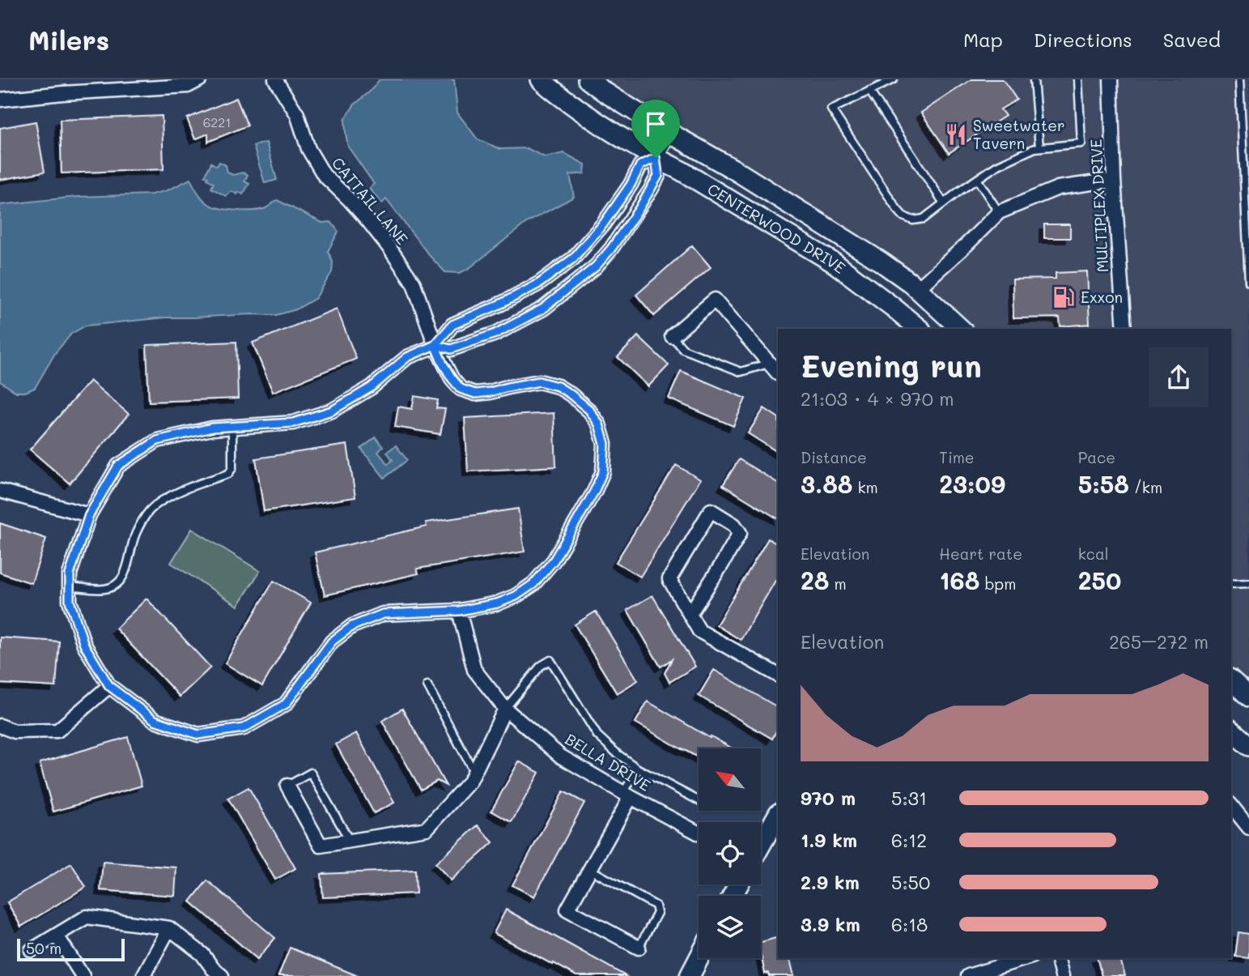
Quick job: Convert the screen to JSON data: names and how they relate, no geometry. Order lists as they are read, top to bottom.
{
  "streets": {
    "street": [
      "CATTAIL LANE",
      "MULTIPLEX DRIVE",
      "CENTERWOOD DRIVE",
      "BELLA DRIVE"
    ]
  },
  "crossings": [
    ["CATTAIL LANE", "BELLA DRIVE"]
  ],
  "places": {
    "restaurant": ["Sweetwater Tavern"],
    "fuel station": ["Exxon"]
  },
  "house_numbers": ["6221"],
  "scale_bar": "50 m",
  "north": "top left",
  "page": {
    "header": "Milers",
    "nav": ["Map", "Directions", "Saved"],
    "heading": ["Evening run", "21:03 · 4 × 970 m"],
    "stats": [
      ["Distance", "3.88 km"],
      ["Time", "23:09"],
      ["Pace", "5:58 /km"],
      ["Elevation", "28 m"],
      ["Heart rate", "168 bpm"],
      ["kcal", "250"]
    ],
    "chart": ["Elevation", "265–272 m"],
    "list": [
      {
        "name": "970 m",
        "note": "5:31"
      },
      {
        "name": "1.9 km",
        "note": "6:12"
      },
      {
        "name": "2.9 km",
        "note": "5:50"
      },
      {
        "name": "3.9 km",
        "note": "6:18"
      }
    ],
    "scale": "50 m"
  }
}
